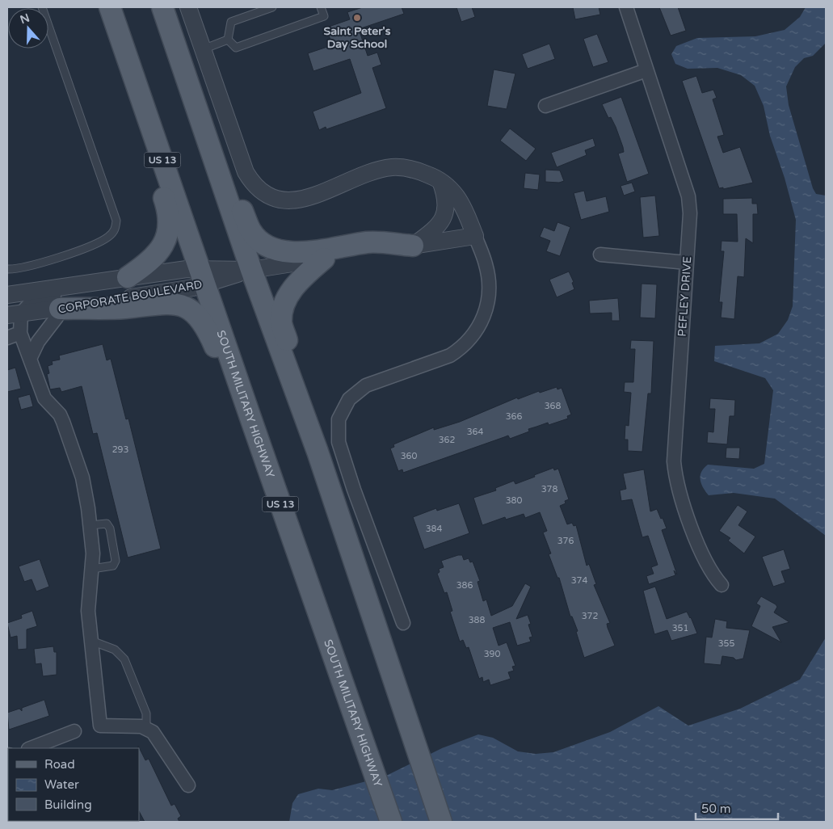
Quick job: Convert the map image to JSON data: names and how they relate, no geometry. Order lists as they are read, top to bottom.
{
  "streets": {
    "main road": ["US 13", "SOUTH MILITARY HIGHWAY"],
    "street": ["CORPORATE BOULEVARD", "PEFLEY DRIVE"]
  },
  "crossings": [
    ["CORPORATE BOULEVARD", "SOUTH MILITARY HIGHWAY"]
  ],
  "places": ["Saint Peter's Day School"],
  "house_numbers": [
    "368",
    "366",
    "364",
    "362",
    "293",
    "360",
    "378",
    "380",
    "384",
    "376",
    "374",
    "386",
    "372",
    "388",
    "351",
    "355",
    "390"
  ],
  "legend": ["Road", "Water", "Building"],
  "scale_bar": "50 m",
  "north": "top"
}
